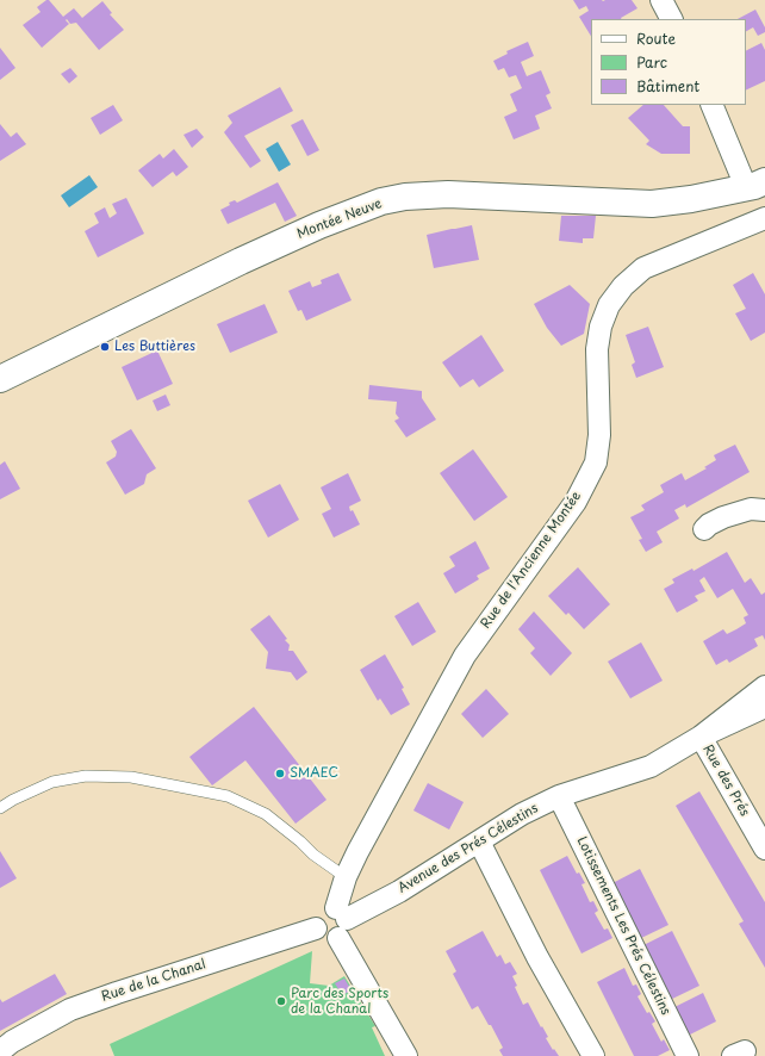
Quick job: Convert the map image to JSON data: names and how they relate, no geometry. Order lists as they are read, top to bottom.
{
  "streets": {
    "street": [
      "Montée Neuve",
      "Rue de l'Ancienne Montée",
      "Rue des Prés",
      "Avenue des Prés Célestins",
      "Lotissements Les Prés Célestins",
      "Rue de la Chanal"
    ]
  },
  "crossings": [
    ["Rue de l'Ancienne Montée", "Avenue des Prés Célestins"],
    ["Rue de l'Ancienne Montée", "Rue de la Chanal"],
    ["Rue des Prés", "Avenue des Prés Célestins"],
    ["Avenue des Prés Célestins", "Lotissements Les Prés Célestins"],
    ["Avenue des Prés Célestins", "Rue de la Chanal"]
  ],
  "places": ["Les Buttières", "SMAEC", "Parc des Sports de la Chanal"],
  "legend": ["Route", "Parc", "Bâtiment"]
}
